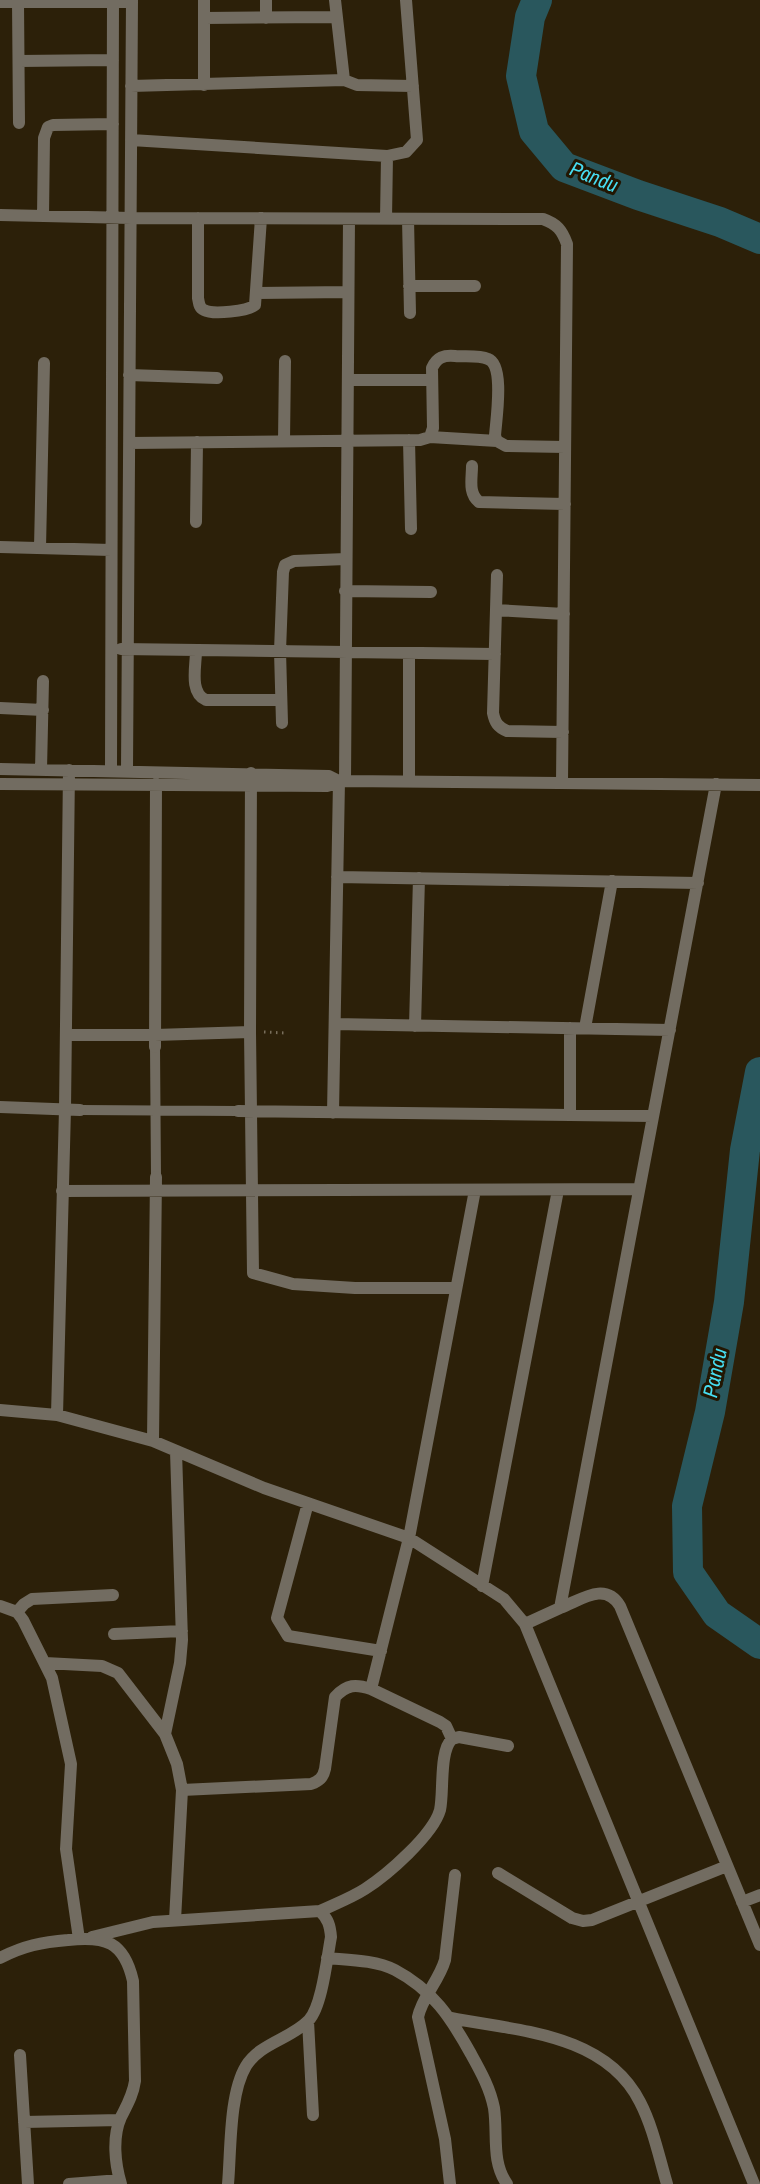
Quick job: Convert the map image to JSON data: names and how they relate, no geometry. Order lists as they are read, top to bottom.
{
  "water": ["Pandu"]
}
